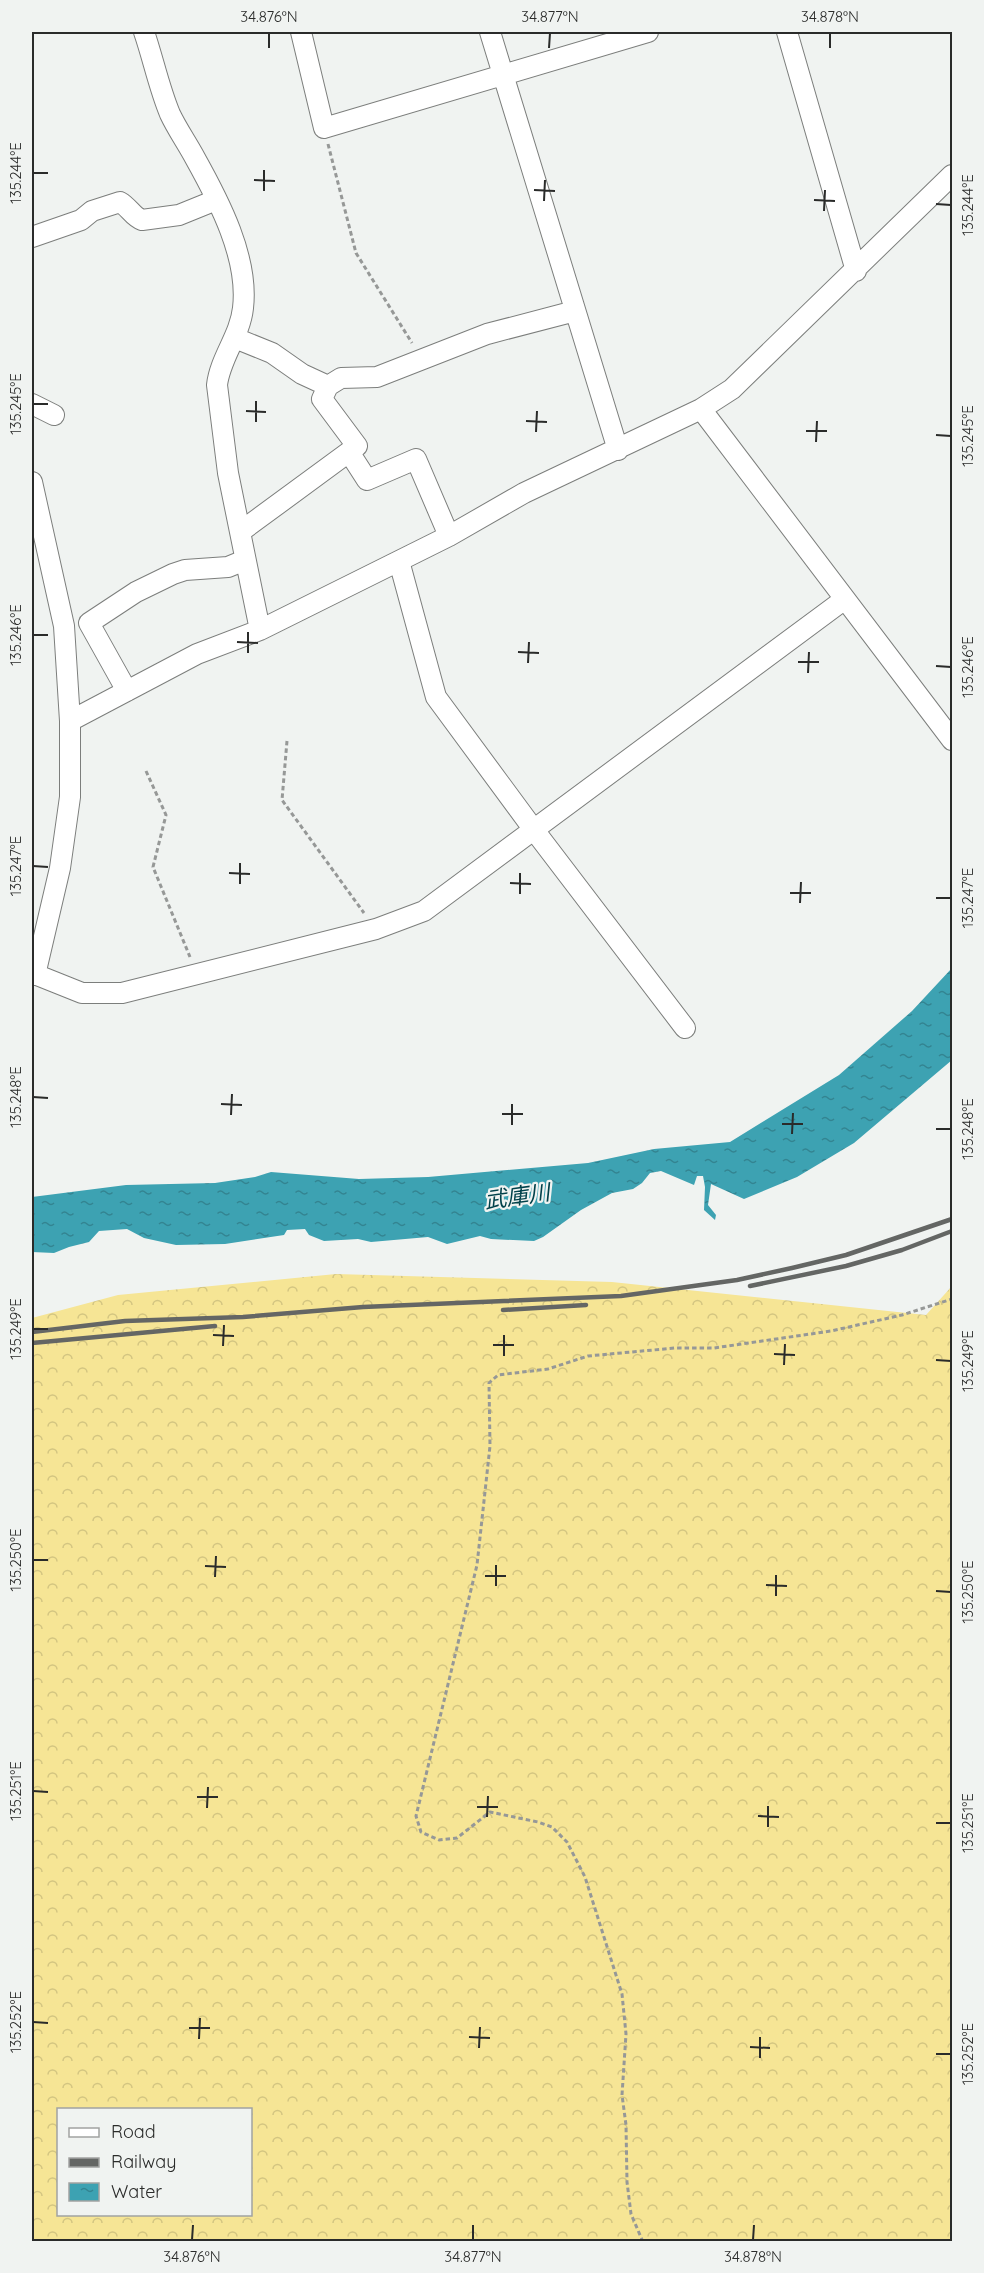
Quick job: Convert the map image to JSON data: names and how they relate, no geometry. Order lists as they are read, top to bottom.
{
  "water": ["武庫川"],
  "legend": ["Road", "Railway", "Water"],
  "coordinates": [
    "34.876°N",
    "34.877°N",
    "34.878°N",
    "135.244°E",
    "135.245°E",
    "135.246°E",
    "135.247°E",
    "135.248°E",
    "135.249°E",
    "135.250°E",
    "135.251°E",
    "135.252°E"
  ]
}
